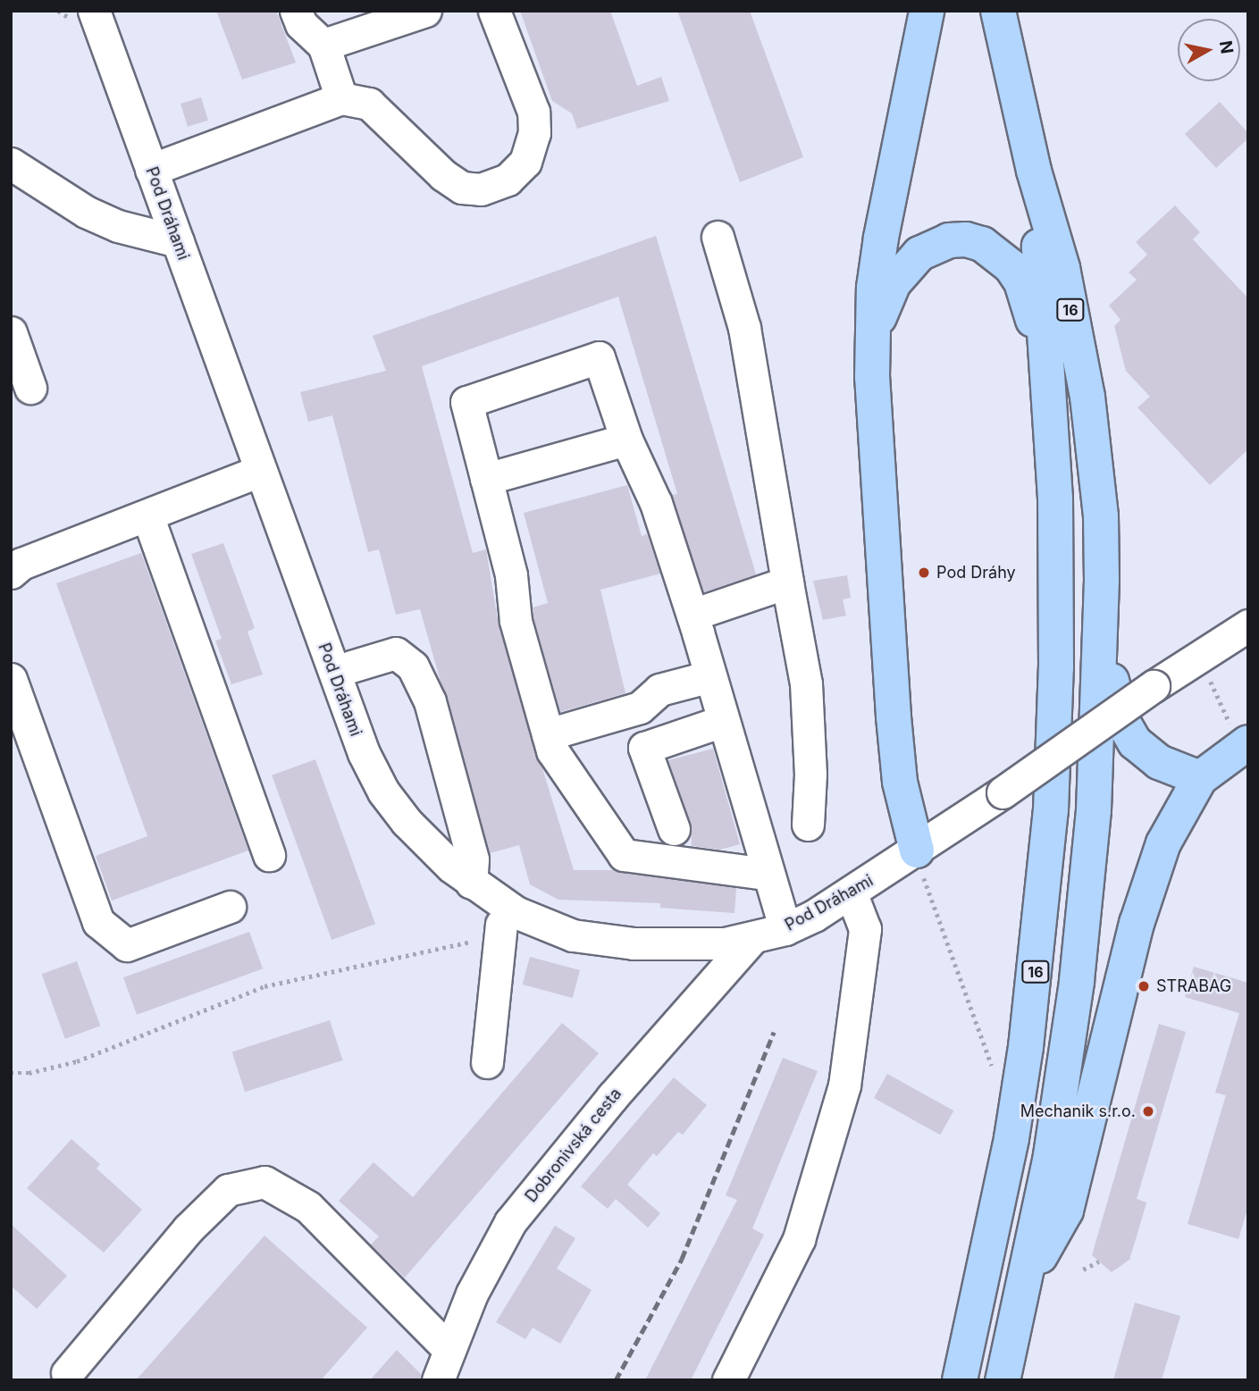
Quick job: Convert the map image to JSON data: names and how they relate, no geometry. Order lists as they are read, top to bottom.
{
  "streets": {
    "main road": ["16"],
    "street": ["Pod Dráhami", "Dobronivská cesta"]
  },
  "crossings": [
    ["Pod Dráhami", "Dobronivská cesta"]
  ],
  "places": ["Pod Dráhy", "STRABAG", "Mechanik s.r.o."],
  "north": "right"
}
